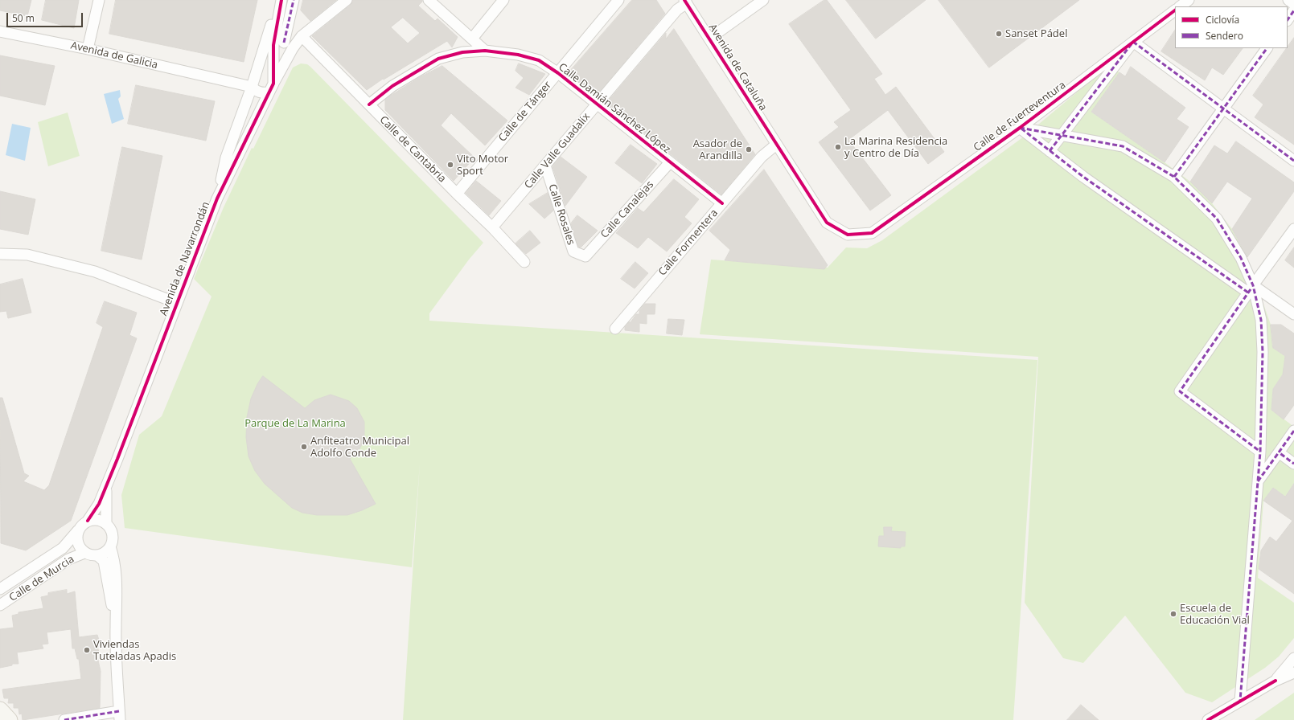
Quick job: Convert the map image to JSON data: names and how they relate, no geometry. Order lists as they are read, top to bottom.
{
  "streets": {
    "street": [
      "Avenida de Galicia",
      "Avenida de Cataluña",
      "Calle Damián Sánchez López",
      "Calle de Tánger",
      "Calle de Fuerteventura",
      "Calle de Cantabria",
      "Calle Valle Guadalix",
      "Calle Canalejas",
      "Calle Rosales",
      "Calle Formentera",
      "Avenida de Navarrondán",
      "Calle de Murcia"
    ]
  },
  "crossings": [
    ["Avenida de Galicia", "Avenida de Navarrondán"],
    ["Avenida de Cataluña", "Calle de Fuerteventura"],
    ["Avenida de Cataluña", "Calle Valle Guadalix"],
    ["Avenida de Cataluña", "Calle Formentera"],
    ["Calle Damián Sánchez López", "Calle de Tánger"],
    ["Calle Damián Sánchez López", "Calle de Cantabria"],
    ["Calle Damián Sánchez López", "Calle Valle Guadalix"],
    ["Calle Damián Sánchez López", "Calle Canalejas"],
    ["Calle Damián Sánchez López", "Calle Formentera"],
    ["Calle de Tánger", "Calle de Cantabria"],
    ["Calle de Cantabria", "Calle Valle Guadalix"],
    ["Calle Valle Guadalix", "Calle Rosales"],
    ["Calle Canalejas", "Calle Rosales"],
    ["Avenida de Navarrondán", "Calle de Murcia"]
  ],
  "parks": ["Parque de La Marina"],
  "places": [
    "Sanset Pádel",
    "La Marina Residencia y Centro de Día",
    "Asador de Arandilla",
    "Vito Motor Sport",
    "Anfiteatro Municipal Adolfo Conde",
    "Escuela de Educación Vial",
    "Viviendas Tuteladas Apadis"
  ],
  "legend": ["Ciclovía", "Sendero"],
  "scale_bar": "50 m"
}
